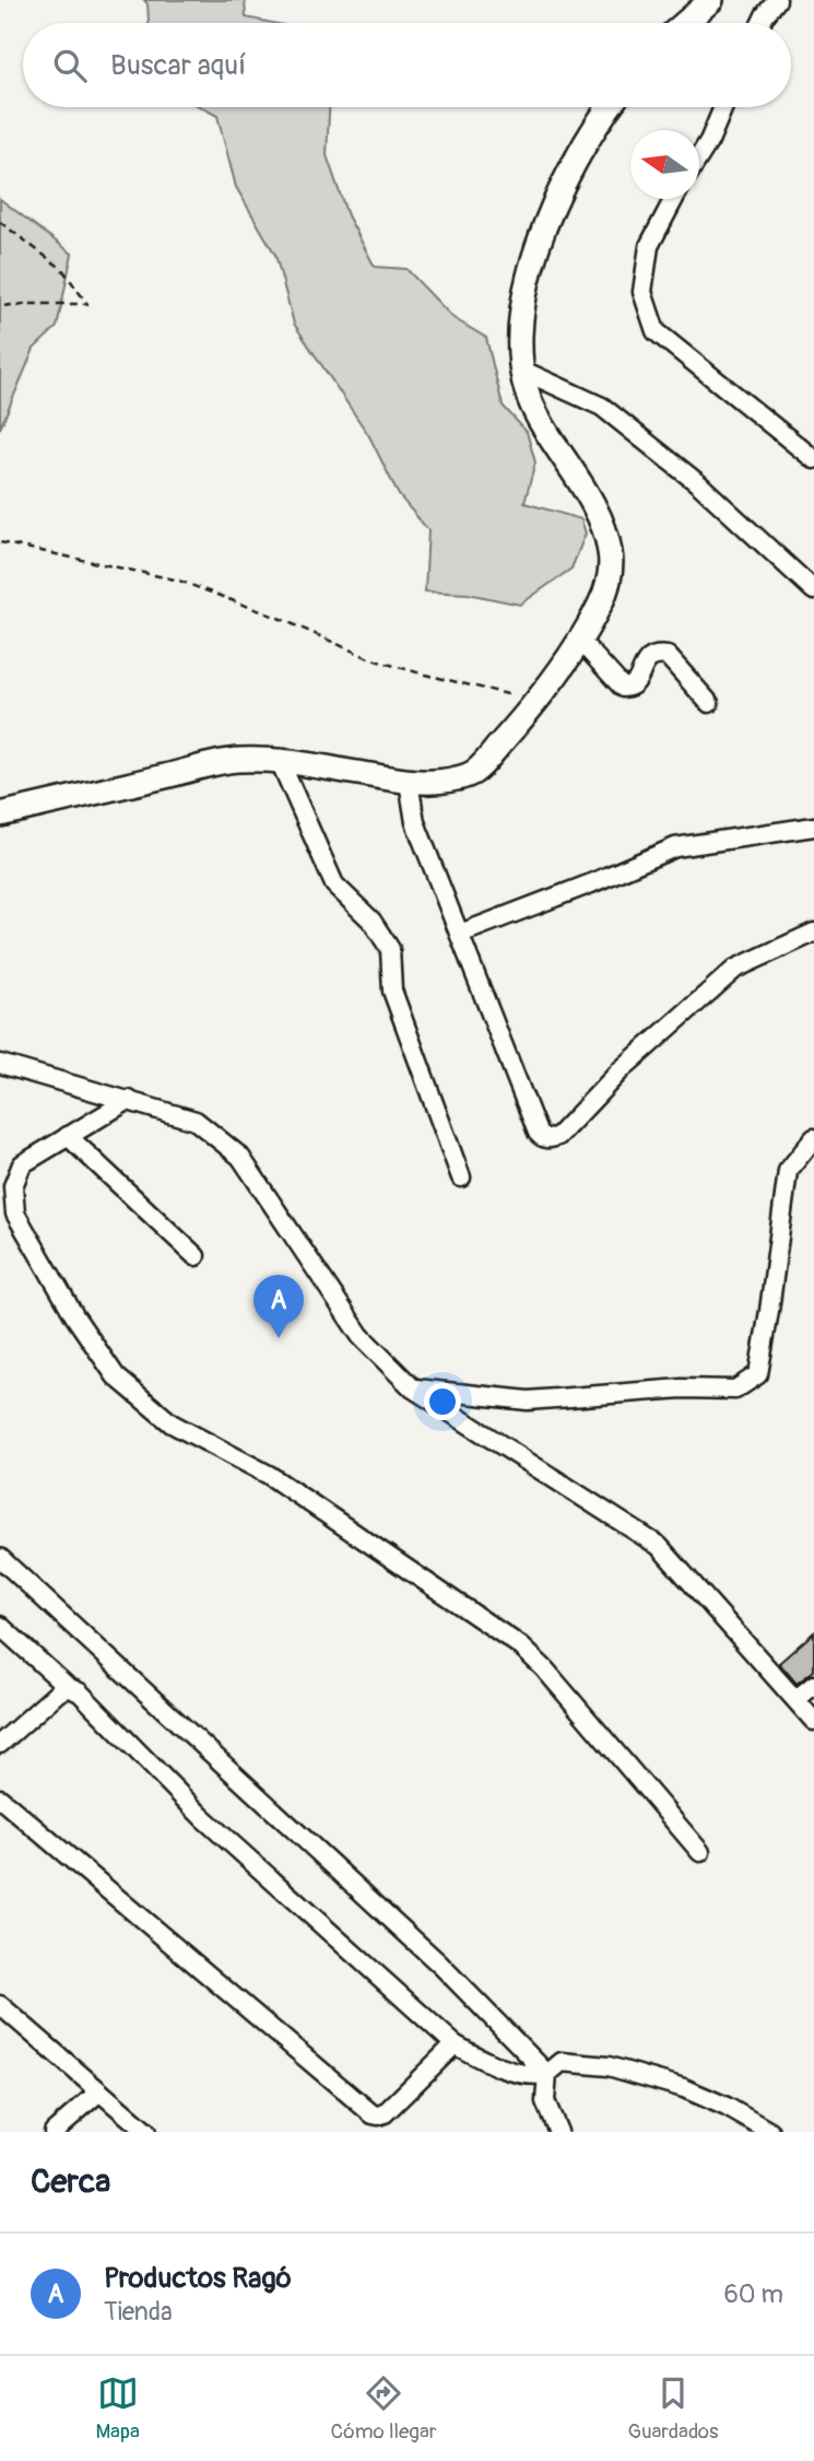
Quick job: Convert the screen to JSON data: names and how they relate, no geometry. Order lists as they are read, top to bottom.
{
  "north": "left",
  "page": {
    "search": "Buscar aquí",
    "pins": "A",
    "heading": "Cerca",
    "list": [
      {
        "mark": "A",
        "name": "Productos Ragó",
        "note": "Tienda",
        "value": "60 m"
      }
    ],
    "nav": ["Mapa", "Cómo llegar", "Guardados"]
  }
}
